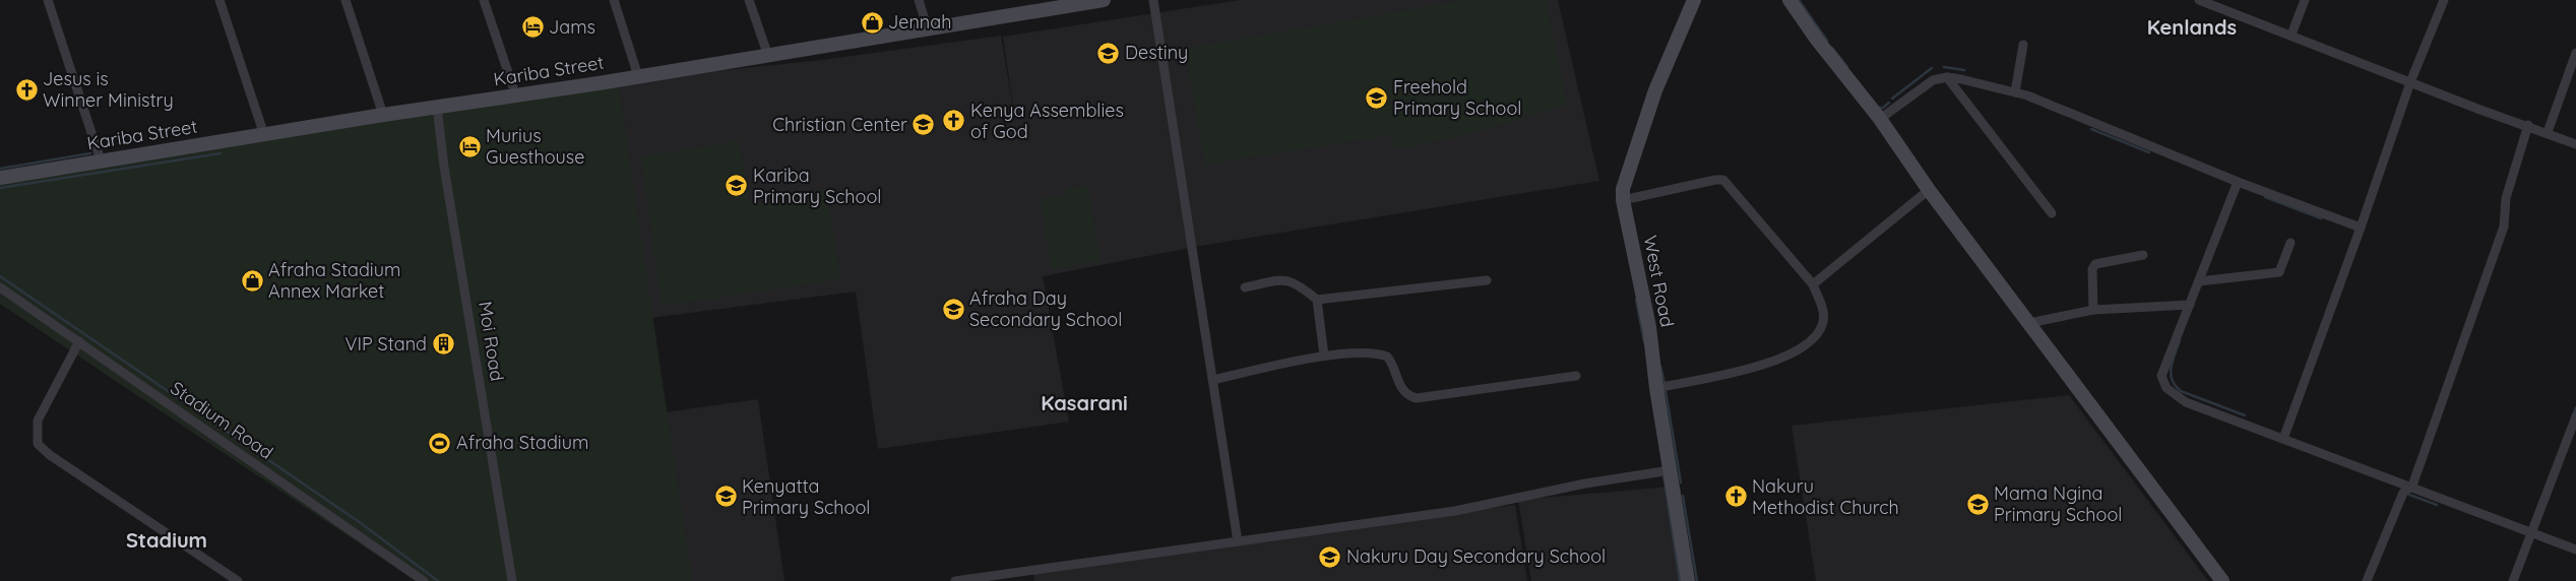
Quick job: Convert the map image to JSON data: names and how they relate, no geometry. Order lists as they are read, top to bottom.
{
  "streets": {
    "street": [
      "Kariba Street",
      "West Road",
      "Moi Road",
      "Stadium Road"
    ]
  },
  "crossings": [
    ["Kariba Street", "Moi Road"]
  ],
  "districts": ["Kenlands", "Kasarani", "Stadium"],
  "places": {
    "shop": ["Jennah", "Afraha Stadium Annex Market"],
    "hotel": ["Jams", "Murius Guesthouse"],
    "school or university": [
      "Destiny",
      "Freehold Primary School",
      "Christian Center",
      "Kariba Primary School",
      "Afraha Day Secondary School",
      "Kenyatta Primary School",
      "Mama Ngina Primary School",
      "Nakuru Day Secondary School"
    ],
    "church": ["Jesus is Winner Ministry", "Kenya Assemblies of God", "Nakuru Methodist Church"],
    "building": ["VIP Stand"],
    "sports": ["Afraha Stadium"]
  }
}
